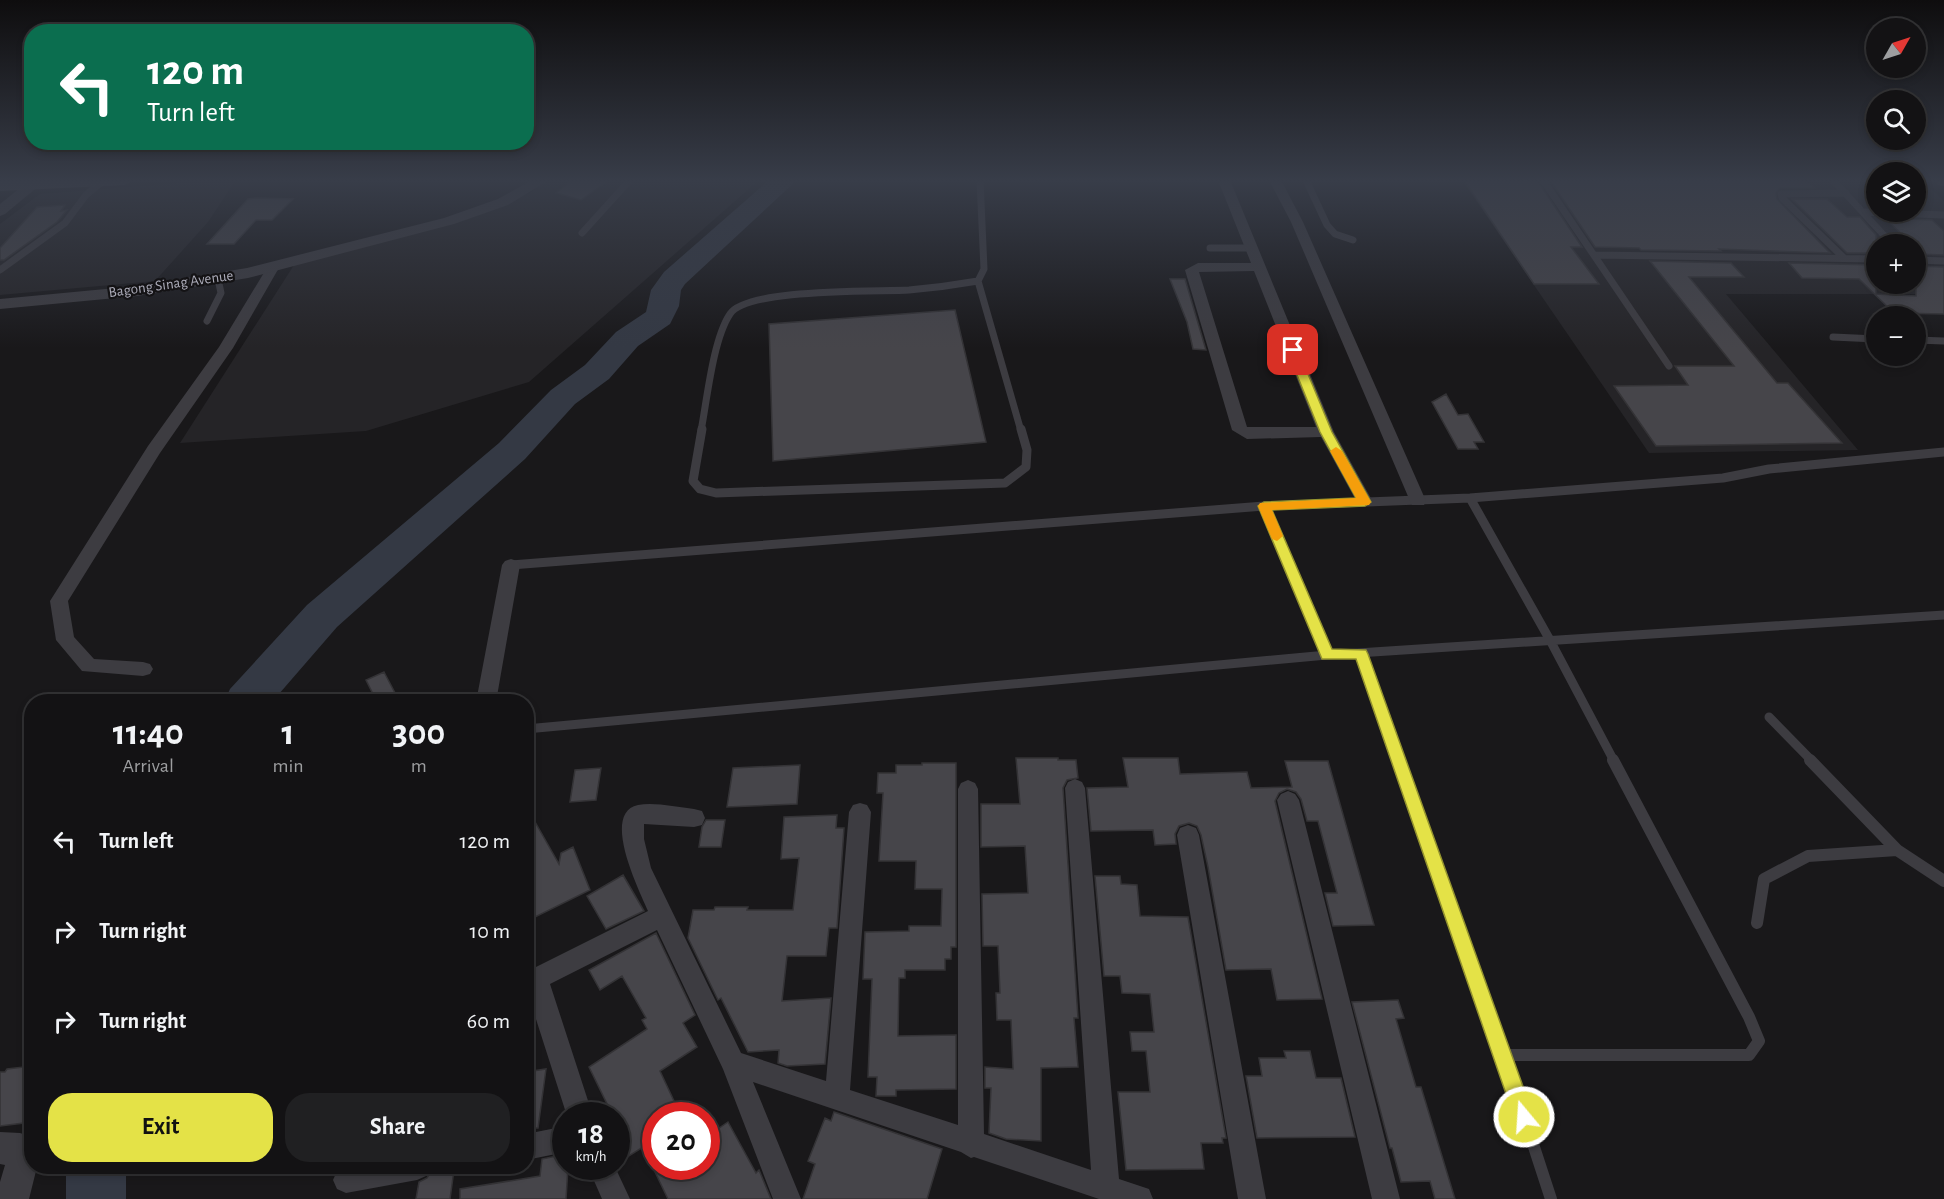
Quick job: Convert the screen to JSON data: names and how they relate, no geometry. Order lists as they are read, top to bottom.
{
  "streets": {
    "street": ["Bagong Sinag Avenue"]
  },
  "north": "top right",
  "page": {
    "map_buttons": ["+", "−"],
    "turn": ["120 m", "Turn left"],
    "eta": [
      "11:40",
      "Arrival",
      "1",
      "min",
      "300",
      "m"
    ],
    "list": [
      {
        "name": "Turn left",
        "value": "120 m"
      },
      {
        "name": "Turn right",
        "value": "10 m"
      },
      {
        "name": "Turn right",
        "value": "60 m"
      }
    ],
    "buttons": ["Exit", "Share"],
    "speed": "18 km/h",
    "limit": "20"
  }
}
